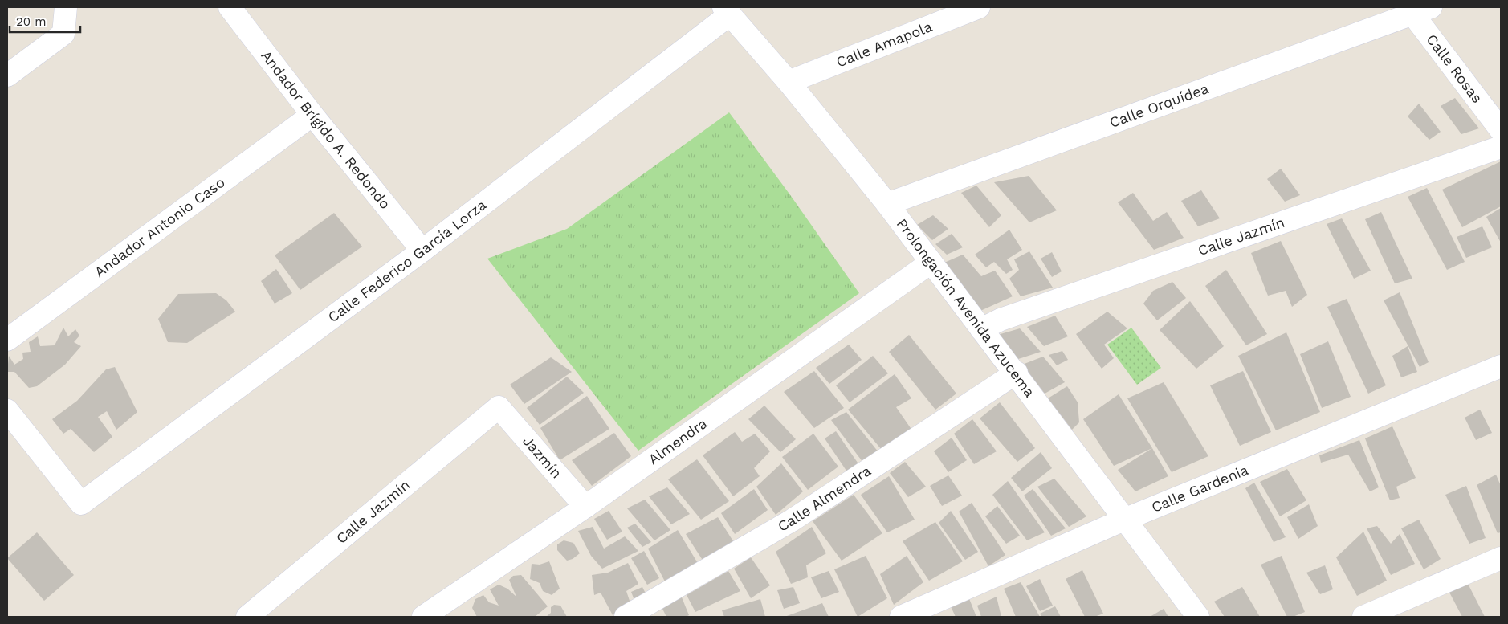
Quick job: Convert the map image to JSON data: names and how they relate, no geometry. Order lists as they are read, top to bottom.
{
  "streets": {
    "street": [
      "Calle Amapola",
      "Calle Rosas",
      "Calle Orquídea",
      "Andador Brígido A. Redondo",
      "Andador Antonio Caso",
      "Calle Jazmín",
      "Calle Federico García Lorza",
      "Prolongación Avenida Azucema",
      "Almendra",
      "Jazmín",
      "Calle Gardenia",
      "Calle Almendra"
    ]
  },
  "crossings": [
    ["Calle Amapola", "Prolongación Avenida Azucema"],
    ["Calle Rosas", "Calle Orquídea"],
    ["Calle Orquídea", "Prolongación Avenida Azucema"],
    ["Andador Brígido A. Redondo", "Andador Antonio Caso"],
    ["Andador Brígido A. Redondo", "Calle Federico García Lorza"],
    ["Calle Jazmín", "Prolongación Avenida Azucema"],
    ["Calle Jazmín", "Jazmín"],
    ["Calle Federico García Lorza", "Prolongación Avenida Azucema"],
    ["Prolongación Avenida Azucema", "Almendra"],
    ["Prolongación Avenida Azucema", "Calle Gardenia"],
    ["Prolongación Avenida Azucema", "Calle Almendra"],
    ["Almendra", "Jazmín"]
  ],
  "scale_bar": "20 m"
}
